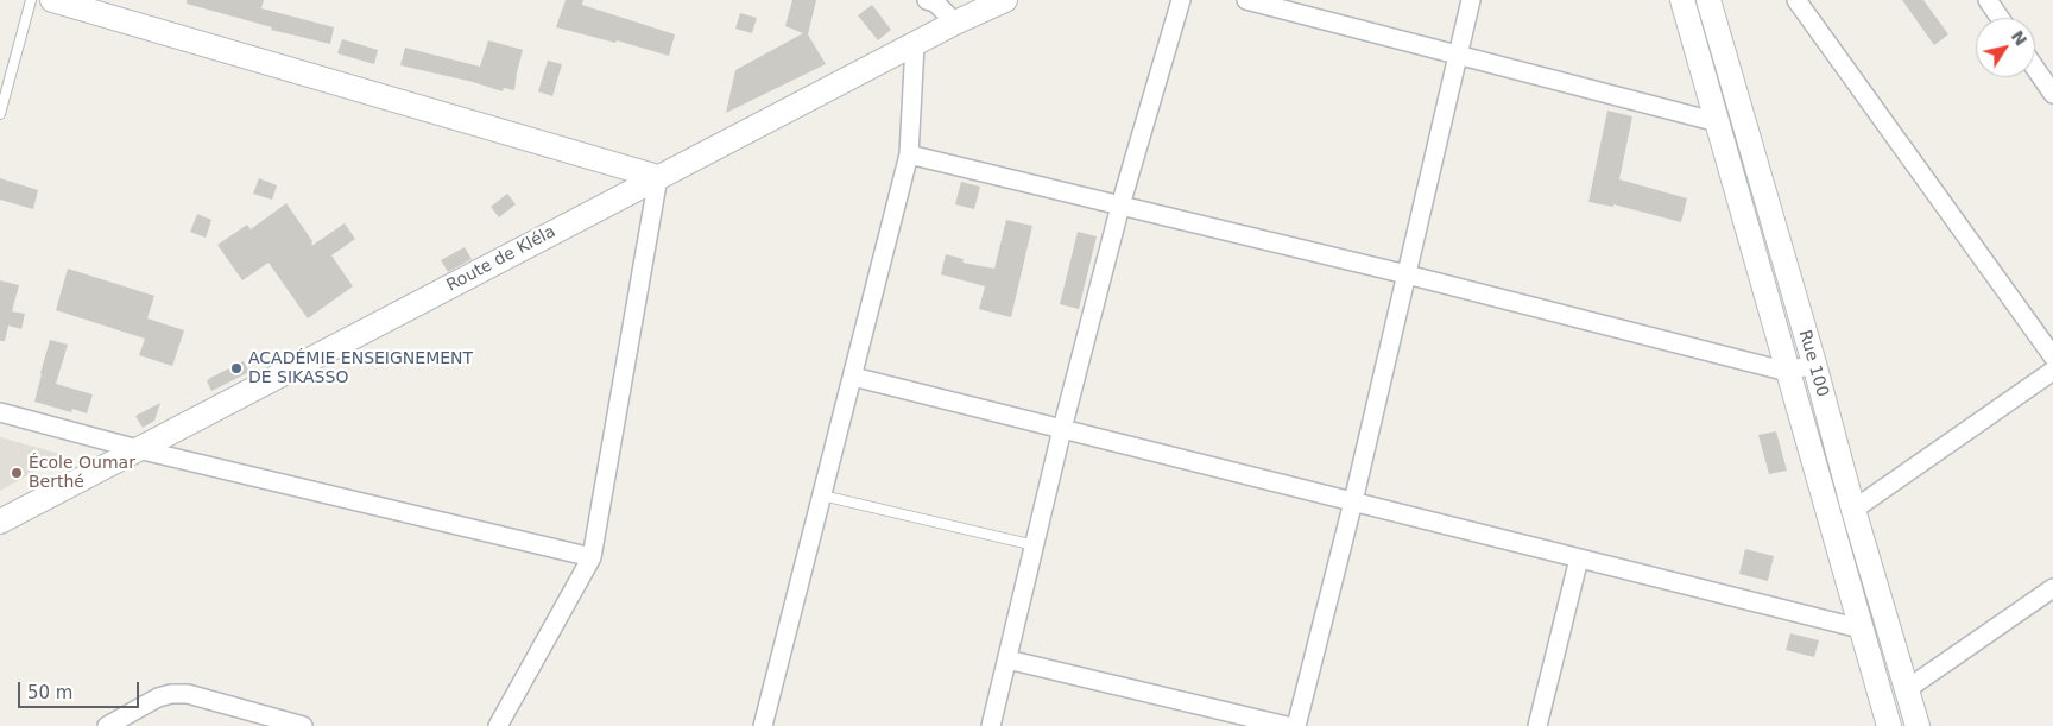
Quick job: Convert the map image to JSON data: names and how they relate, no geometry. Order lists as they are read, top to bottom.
{
  "streets": {
    "street": ["Route de Kléla", "Rue 100"]
  },
  "places": ["ACADÉMIE ENSEIGNEMENT DE SIKASSO", "École Oumar Berthé"],
  "scale_bar": "50 m",
  "north": "top right"
}
